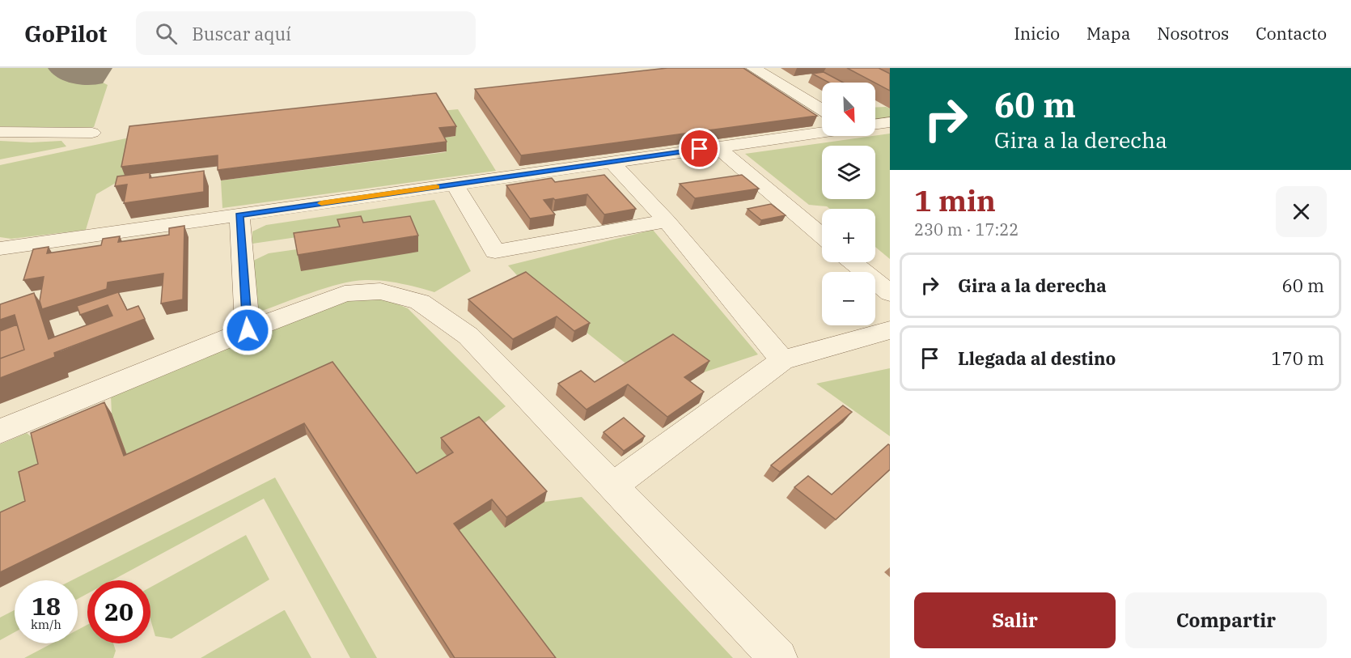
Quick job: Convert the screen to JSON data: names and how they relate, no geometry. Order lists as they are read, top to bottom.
{
  "north": "bottom right",
  "page": {
    "header": "GoPilot",
    "search": "Buscar aquí",
    "nav": [
      "Inicio",
      "Mapa",
      "Nosotros",
      "Contacto"
    ],
    "turn": ["60 m", "Gira a la derecha"],
    "map_buttons": ["+", "−"],
    "heading": ["1 min", "230 m · 17:22"],
    "list": [
      {
        "name": "Gira a la derecha",
        "value": "60 m"
      },
      {
        "name": "Llegada al destino",
        "value": "170 m"
      }
    ],
    "speed": "18 km/h",
    "limit": "20",
    "buttons": ["Salir", "Compartir"]
  }
}
